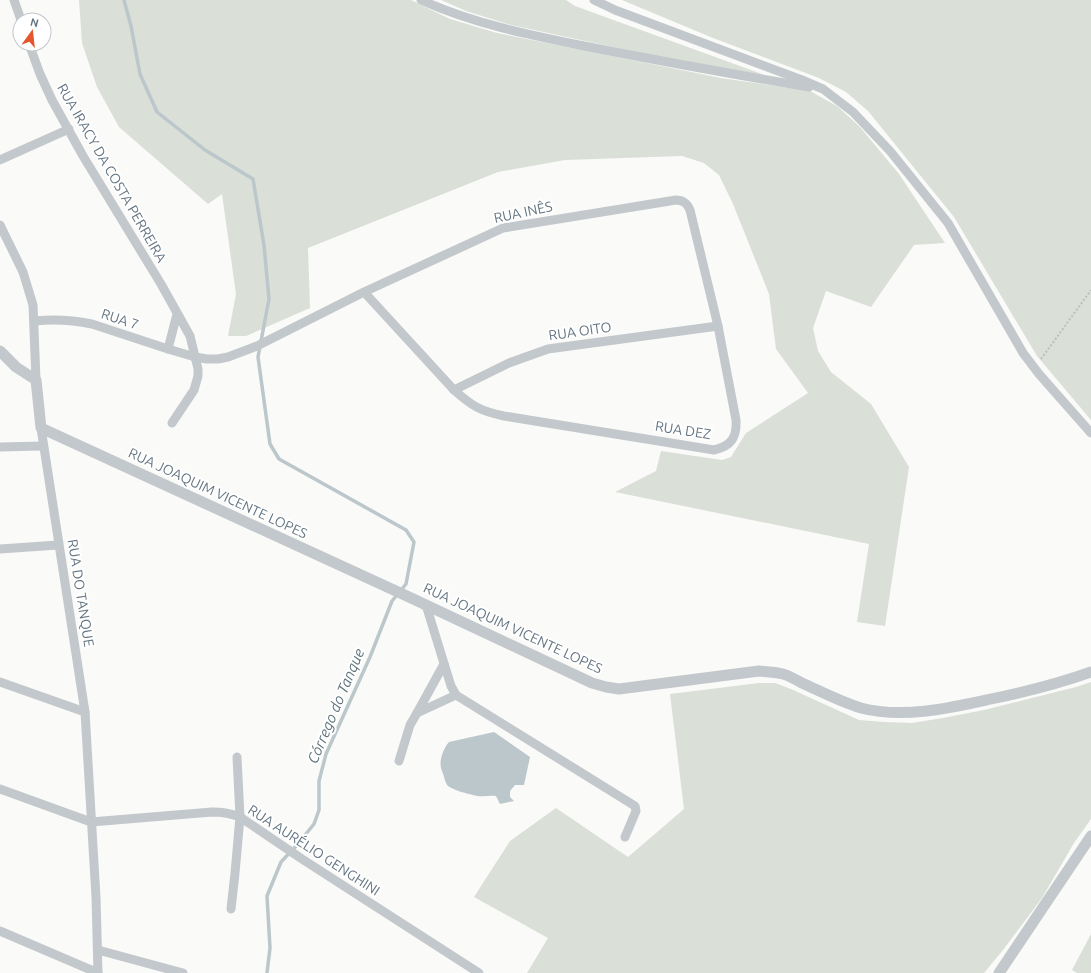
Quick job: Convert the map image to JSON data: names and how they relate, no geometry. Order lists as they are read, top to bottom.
{
  "streets": {
    "street": [
      "RUA IRACY DA COSTA PERREIRA",
      "RUA INÊS",
      "RUA 7",
      "RUA OITO",
      "RUA DEZ",
      "RUA JOAQUIM VICENTE LOPES",
      "RUA DO TANQUE",
      "RUA AURÉLIO GENGHINI"
    ]
  },
  "crossings": [
    ["RUA IRACY DA COSTA PERREIRA", "RUA INÊS"],
    ["RUA IRACY DA COSTA PERREIRA", "RUA 7"],
    ["RUA INÊS", "RUA 7"],
    ["RUA INÊS", "RUA DEZ"],
    ["RUA 7", "RUA DO TANQUE"],
    ["RUA OITO", "RUA DEZ"],
    ["RUA JOAQUIM VICENTE LOPES", "RUA DO TANQUE"],
    ["RUA DO TANQUE", "RUA AURÉLIO GENGHINI"]
  ],
  "water": ["Córrego do Tanque"],
  "north": "top"
}
